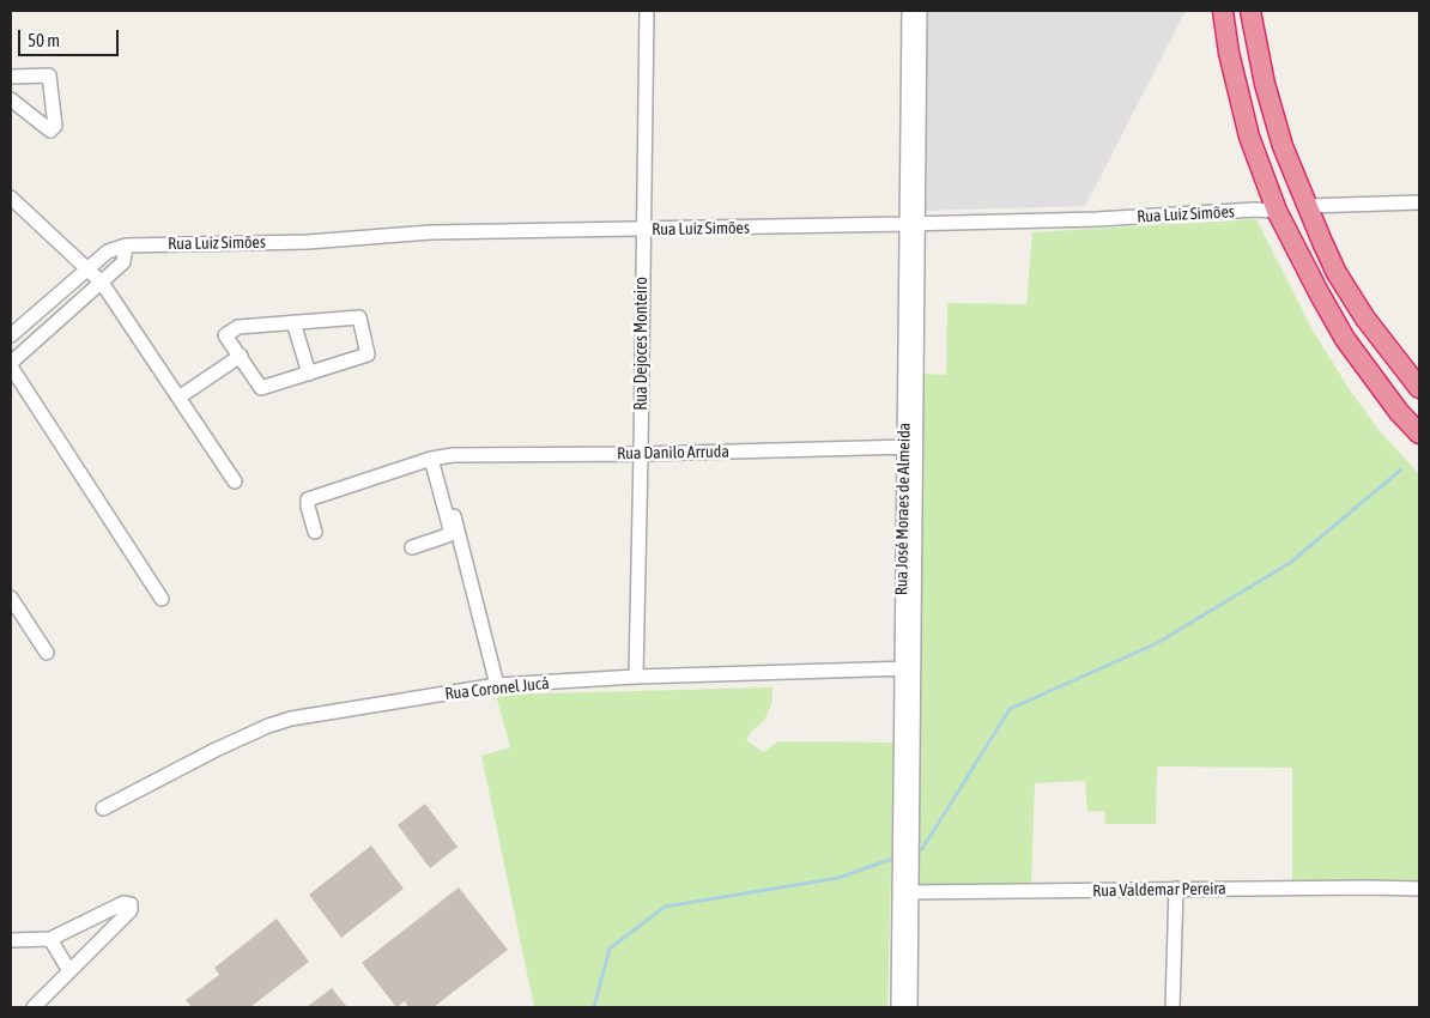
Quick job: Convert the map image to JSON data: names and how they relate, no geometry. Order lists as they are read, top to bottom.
{
  "streets": {
    "street": [
      "Rua Luiz Simões",
      "Rua Dejoces Monteiro",
      "Rua Danilo Arruda",
      "Rua José Moraes de Almeida",
      "Rua Coronel Jucá",
      "Rua Valdemar Pereira"
    ]
  },
  "crossings": [
    ["Rua Luiz Simões", "Rua Dejoces Monteiro"],
    ["Rua Luiz Simões", "Rua José Moraes de Almeida"],
    ["Rua Dejoces Monteiro", "Rua Danilo Arruda"],
    ["Rua Dejoces Monteiro", "Rua Coronel Jucá"],
    ["Rua Danilo Arruda", "Rua José Moraes de Almeida"],
    ["Rua José Moraes de Almeida", "Rua Coronel Jucá"],
    ["Rua José Moraes de Almeida", "Rua Valdemar Pereira"]
  ],
  "scale_bar": "50 m"
}
